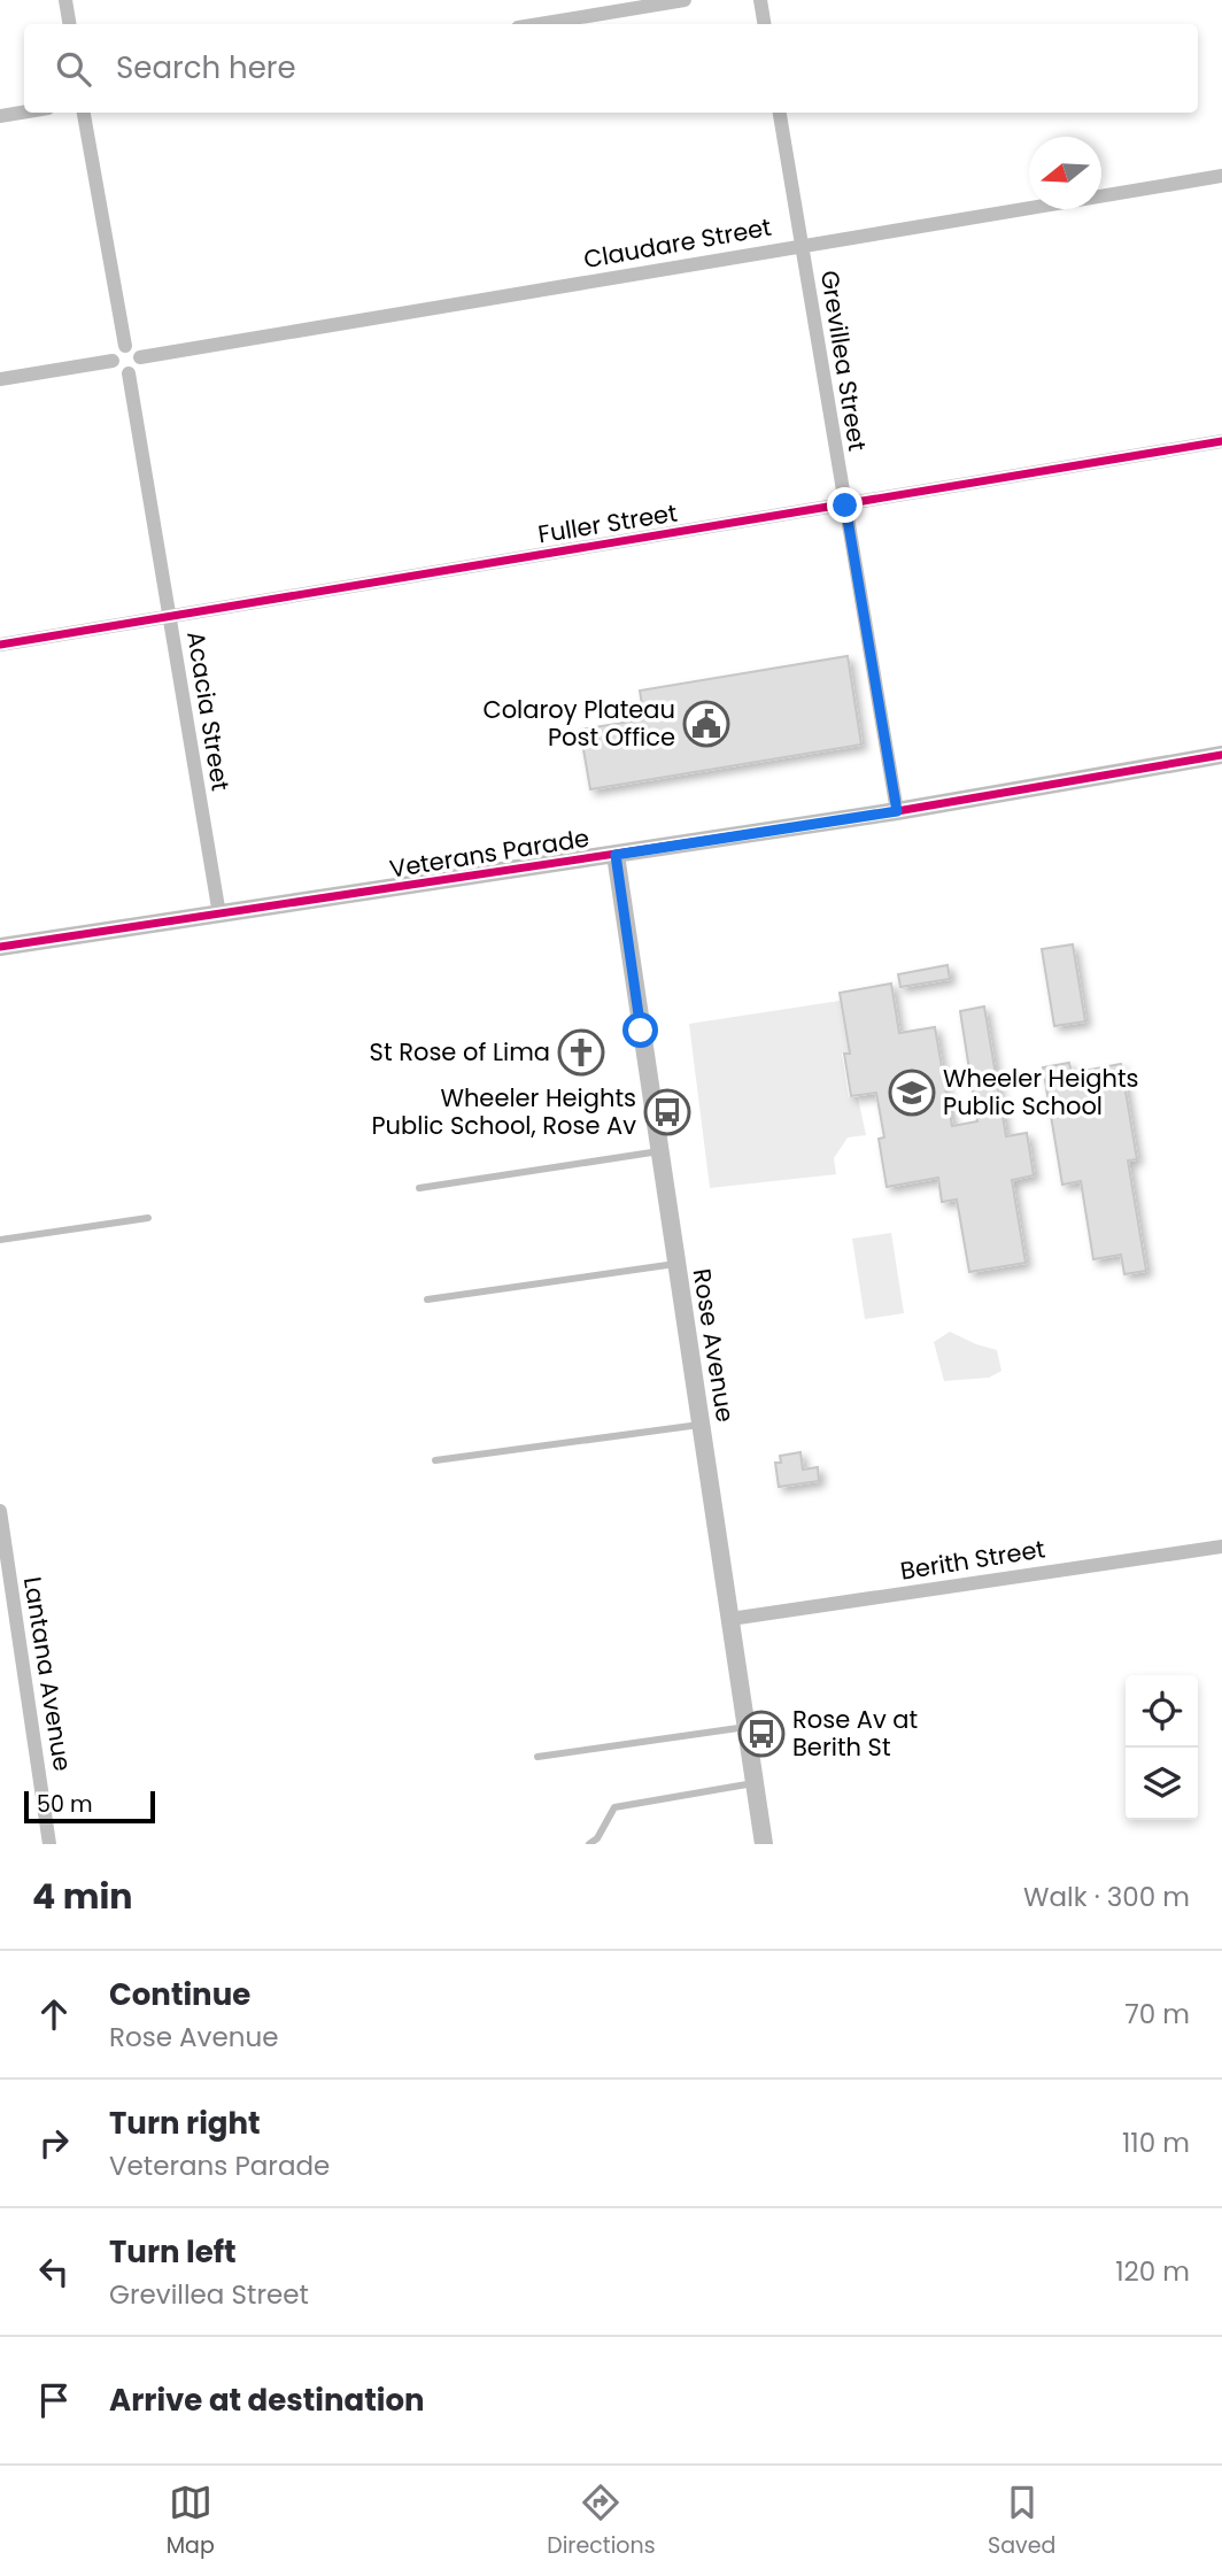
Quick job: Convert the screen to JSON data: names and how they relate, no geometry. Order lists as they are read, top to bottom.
{
  "streets": {
    "street": [
      "Claudare Street",
      "Grevillea Street",
      "Fuller Street",
      "Acacia Street",
      "Veterans Parade",
      "Rose Avenue",
      "Berith Street",
      "Lantana Avenue"
    ]
  },
  "crossings": [
    ["Claudare Street", "Grevillea Street"],
    ["Claudare Street", "Acacia Street"],
    ["Grevillea Street", "Fuller Street"],
    ["Grevillea Street", "Veterans Parade"],
    ["Fuller Street", "Acacia Street"],
    ["Acacia Street", "Veterans Parade"],
    ["Veterans Parade", "Rose Avenue"],
    ["Rose Avenue", "Berith Street"]
  ],
  "places": {
    "public building": ["Colaroy Plateau Post Office"],
    "church": ["St Rose of Lima"],
    "school or university": ["Wheeler Heights Public School"],
    "bus stop": ["Wheeler Heights Public School, Rose Av", "Rose Av at Berith St"]
  },
  "scale_bar": "50 m",
  "north": "left",
  "page": {
    "search": "Search here",
    "scale": "50 m",
    "heading": ["4 min", "Walk · 300 m"],
    "list": [
      ["Continue", "Rose Avenue", "70 m"],
      ["Turn right", "Veterans Parade", "110 m"],
      ["Turn left", "Grevillea Street", "120 m"],
      "Arrive at destination"
    ],
    "nav": ["Map", "Directions", "Saved"]
  }
}
